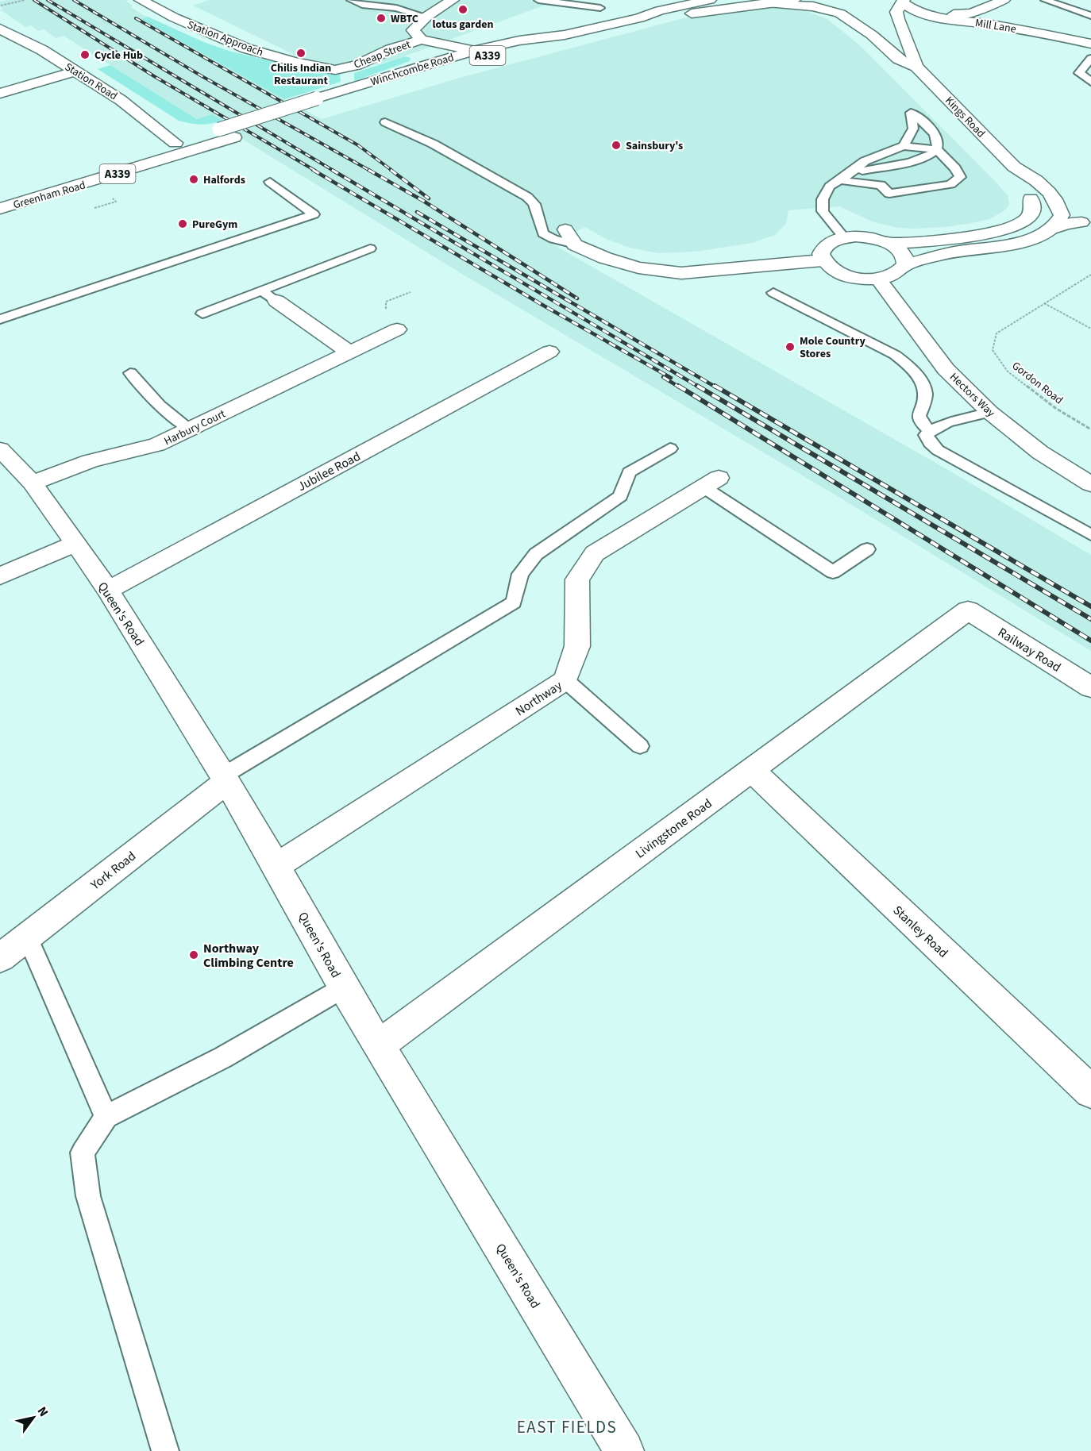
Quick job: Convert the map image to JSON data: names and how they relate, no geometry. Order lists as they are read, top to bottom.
{
  "streets": {
    "main road": [
      "Mill Lane",
      "Station Approach",
      "Cheap Street",
      "A339",
      "Winchcombe Road",
      "Station Road",
      "Kings Road",
      "Greenham Road",
      "Hectors Way",
      "Harbury Court",
      "Jubilee Road",
      "Queen's Road",
      "Railway Road",
      "Northway",
      "Livingstone Road",
      "York Road",
      "Stanley Road"
    ],
    "path": ["Gordon Road"]
  },
  "crossings": [
    ["Mill Lane", "Kings Road"],
    ["Station Approach", "Cheap Street"],
    ["Cheap Street", "A339"],
    ["Cheap Street", "Winchcombe Road"],
    ["A339", "Winchcombe Road"],
    ["Winchcombe Road", "Greenham Road"],
    ["Station Road", "Greenham Road"],
    ["Harbury Court", "Queen's Road"],
    ["Jubilee Road", "Queen's Road"],
    ["Queen's Road", "Northway"],
    ["Queen's Road", "Livingstone Road"],
    ["Queen's Road", "York Road"],
    ["Railway Road", "Livingstone Road"],
    ["Livingstone Road", "Stanley Road"]
  ],
  "districts": ["EAST FIELDS"],
  "places": [
    "lotus garden",
    "WBTC",
    "Chilis Indian Restaurant",
    "Cycle Hub",
    "Sainsbury's",
    "Halfords",
    "PureGym",
    "Mole Country Stores",
    "Northway Climbing Centre"
  ],
  "north": "top right"
}
